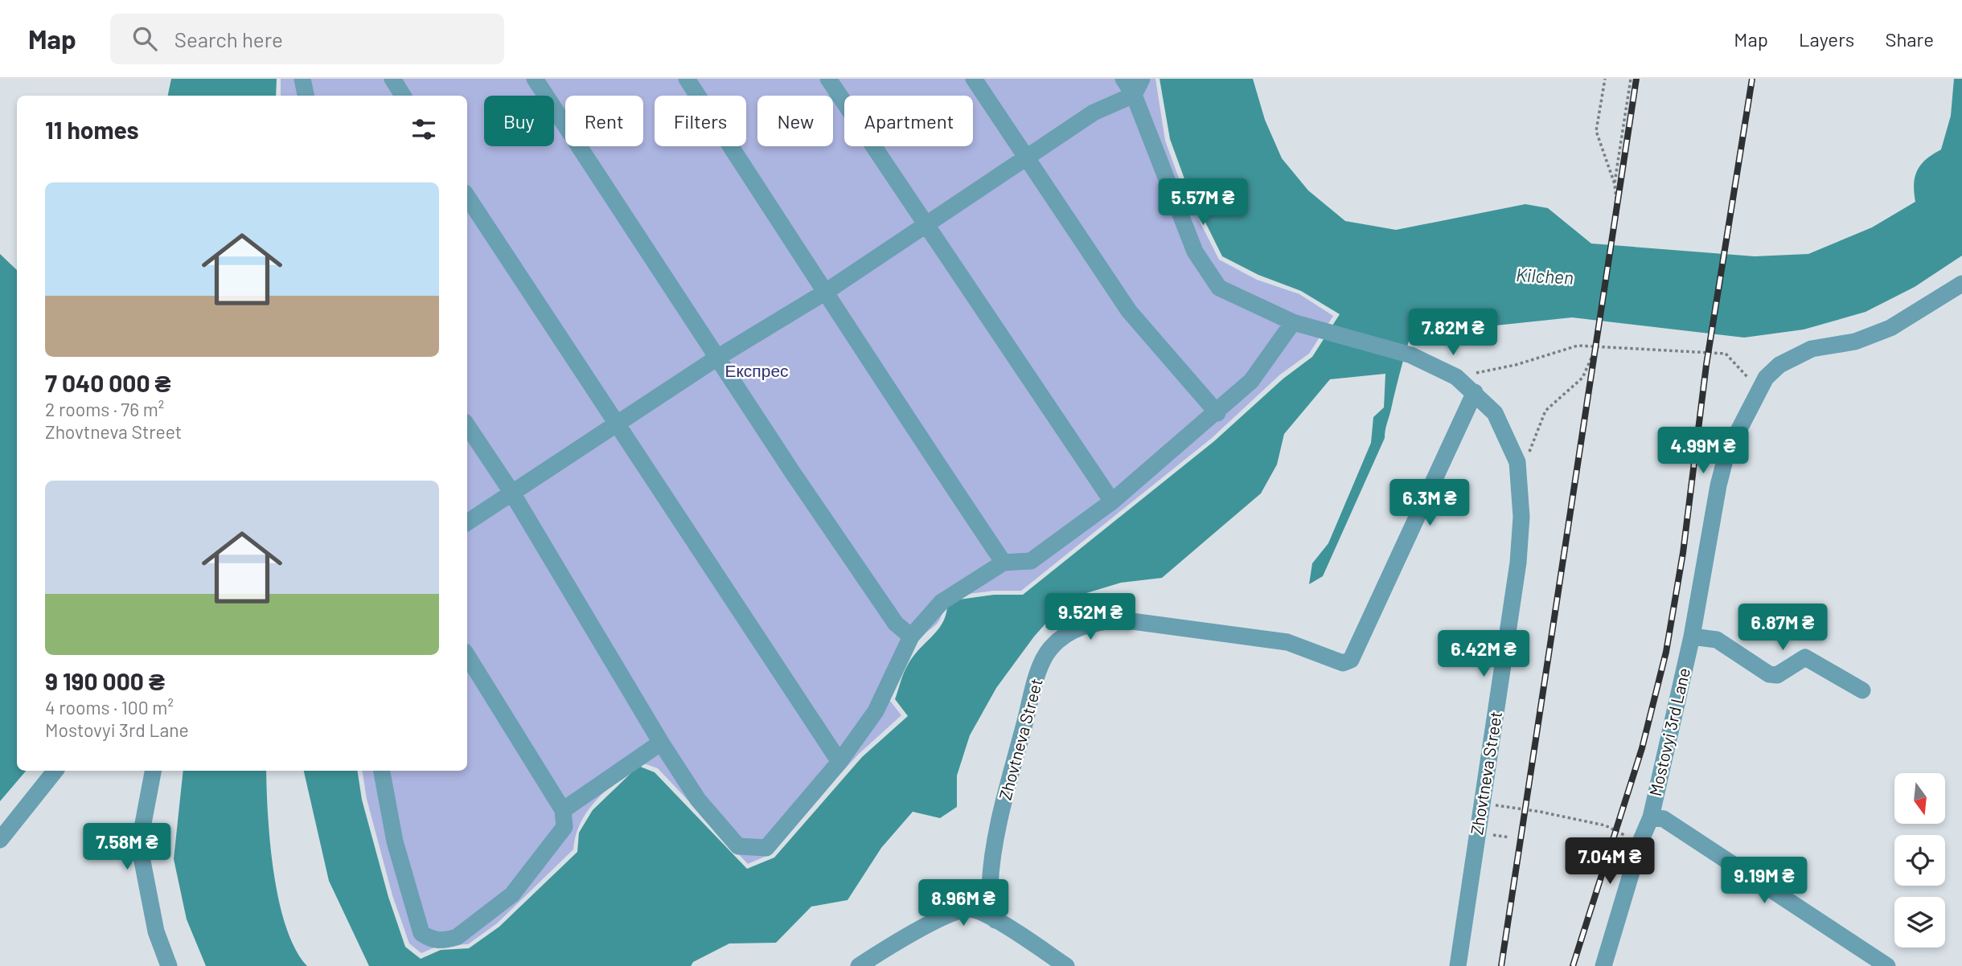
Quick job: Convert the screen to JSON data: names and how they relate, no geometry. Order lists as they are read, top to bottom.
{
  "streets": {
    "street": ["Mostovyi 3rd Lane", "Zhovtneva Street"]
  },
  "water": ["Kilchen"],
  "parks": ["Експрес"],
  "north": "bottom",
  "page": {
    "header": "Map",
    "search": "Search here",
    "nav": ["Map", "Layers", "Share"],
    "chip": [
      "Buy",
      "Rent",
      "Filters",
      "New",
      "Apartment"
    ],
    "heading": "11 homes",
    "list": [
      {
        "name": "7 040 000 ₴",
        "note": "2 rooms · 76 m² · Zhovtneva Street"
      },
      {
        "name": "9 190 000 ₴",
        "note": "4 rooms · 100 m² · Mostovyi 3rd Lane"
      }
    ],
    "price": [
      "5.57M ₴",
      "7.82M ₴",
      "4.99M ₴",
      "6.3M ₴",
      "9.52M ₴",
      "6.87M ₴",
      "6.42M ₴",
      "7.58M ₴",
      "7.04M ₴",
      "9.19M ₴",
      "8.96M ₴"
    ]
  }
}
